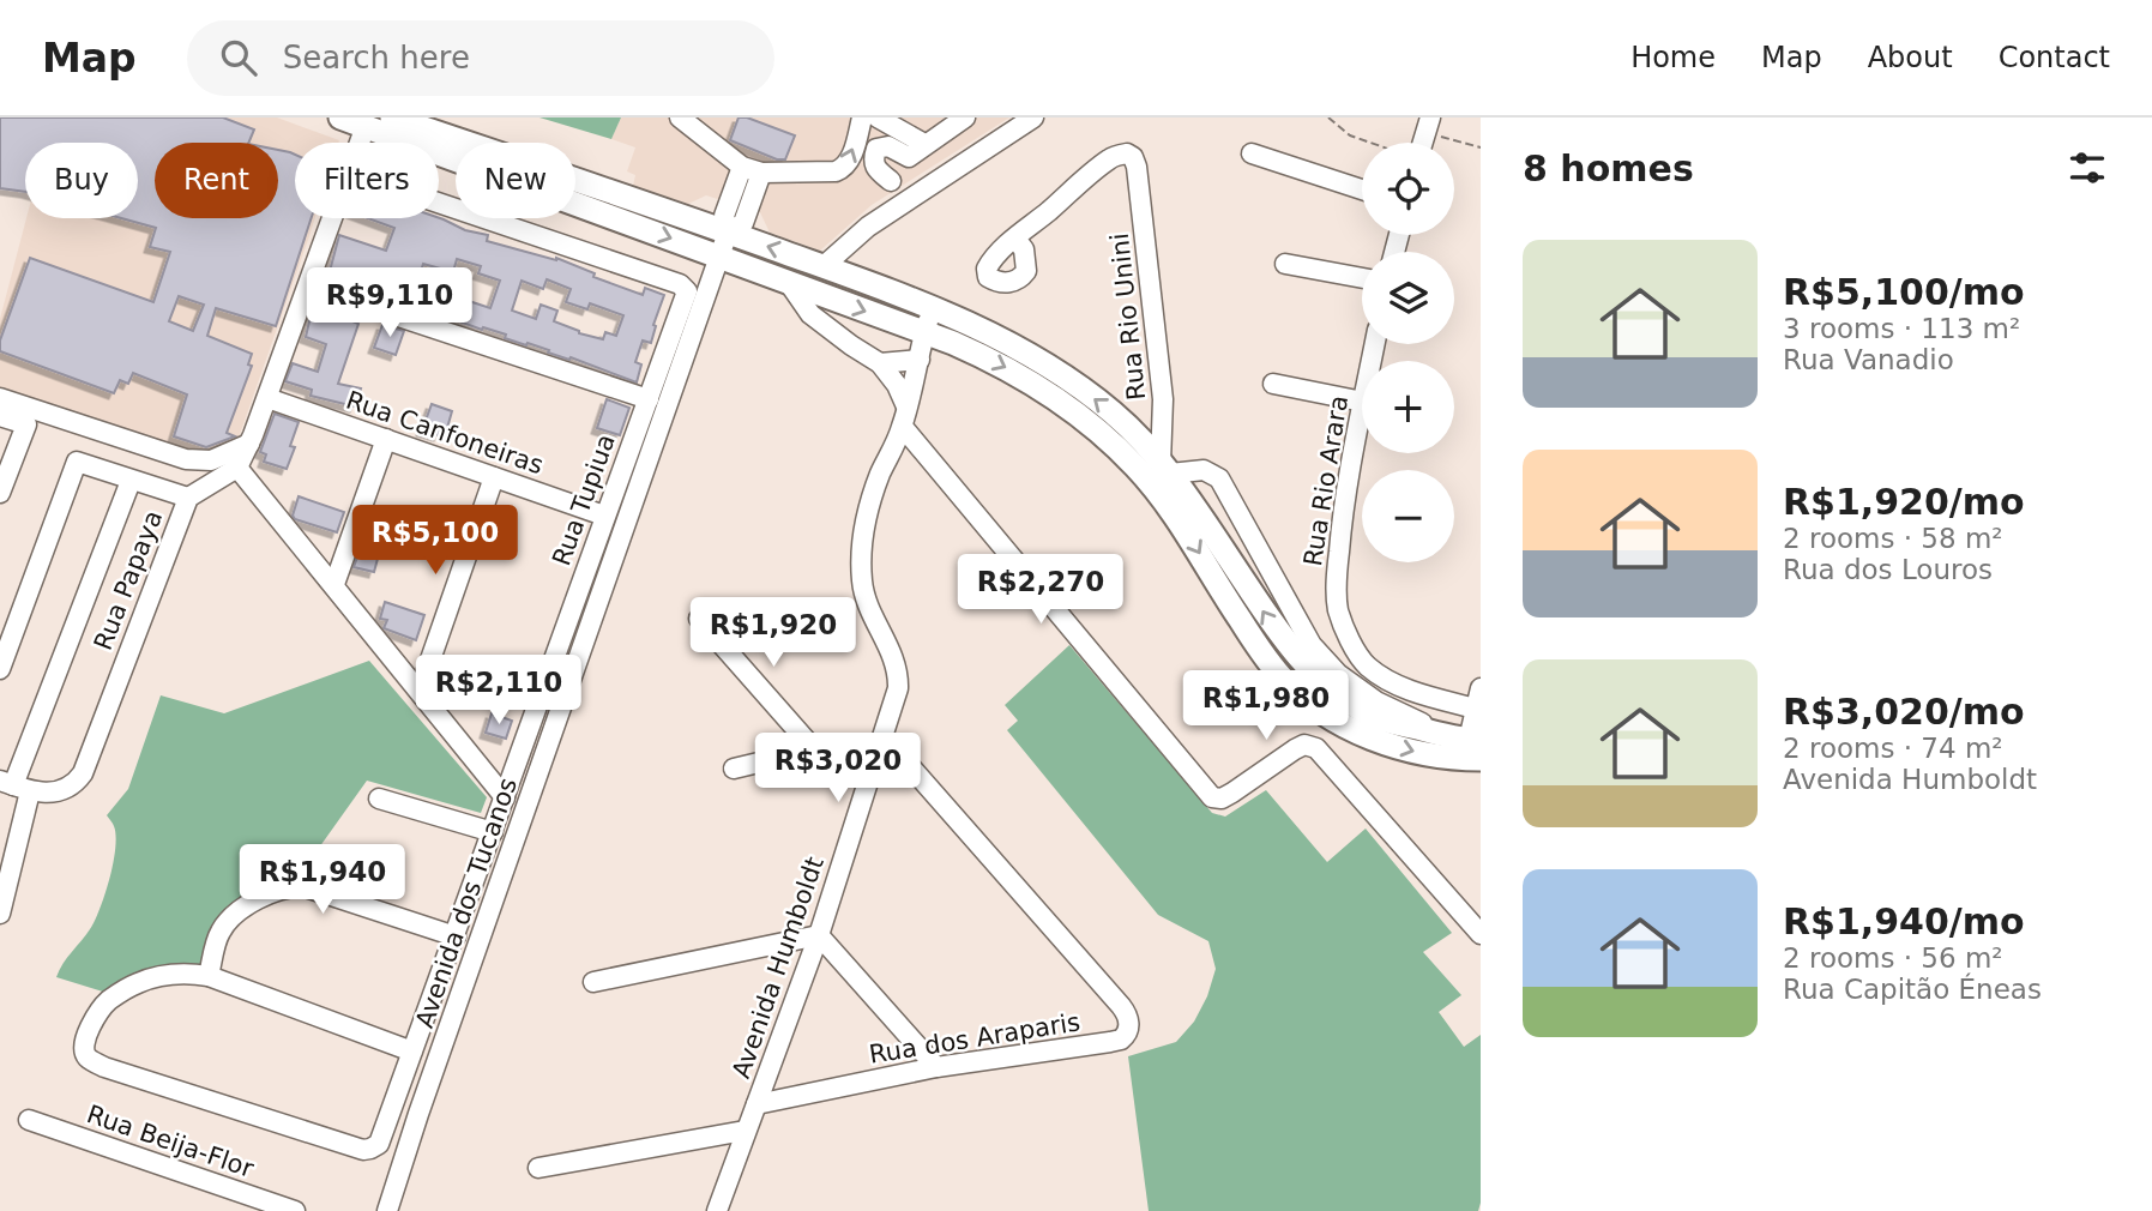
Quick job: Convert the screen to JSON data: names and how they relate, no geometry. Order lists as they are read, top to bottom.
{
  "streets": {
    "street": [
      "Rua Rio Unini",
      "Rua Canfoneiras",
      "Rua Rio Arara",
      "Rua Tupiua",
      "Rua Papaya",
      "Avenida dos Tucanos",
      "Avenida Humboldt",
      "Rua dos Araparis",
      "Rua Beija-Flor"
    ]
  },
  "crossings": [
    ["Rua Canfoneiras", "Rua Tupiua"],
    ["Avenida Humboldt", "Rua dos Araparis"]
  ],
  "page": {
    "header": "Map",
    "search": "Search here",
    "nav": [
      "Home",
      "Map",
      "About",
      "Contact"
    ],
    "heading": "8 homes",
    "map_buttons": ["+", "−"],
    "chip": [
      "Buy",
      "Rent",
      "Filters",
      "New"
    ],
    "list": [
      {
        "name": "R$5,100/mo",
        "note": "3 rooms · 113 m² · Rua Vanadio"
      },
      {
        "name": "R$1,920/mo",
        "note": "2 rooms · 58 m² · Rua dos Louros"
      },
      {
        "name": "R$3,020/mo",
        "note": "2 rooms · 74 m² · Avenida Humboldt"
      },
      {
        "name": "R$1,940/mo",
        "note": "2 rooms · 56 m² · Rua Capitão Éneas"
      }
    ],
    "price": [
      "R$9,110",
      "R$5,100",
      "R$2,270",
      "R$1,920",
      "R$2,110",
      "R$1,980",
      "R$3,020",
      "R$1,940"
    ]
  }
}
